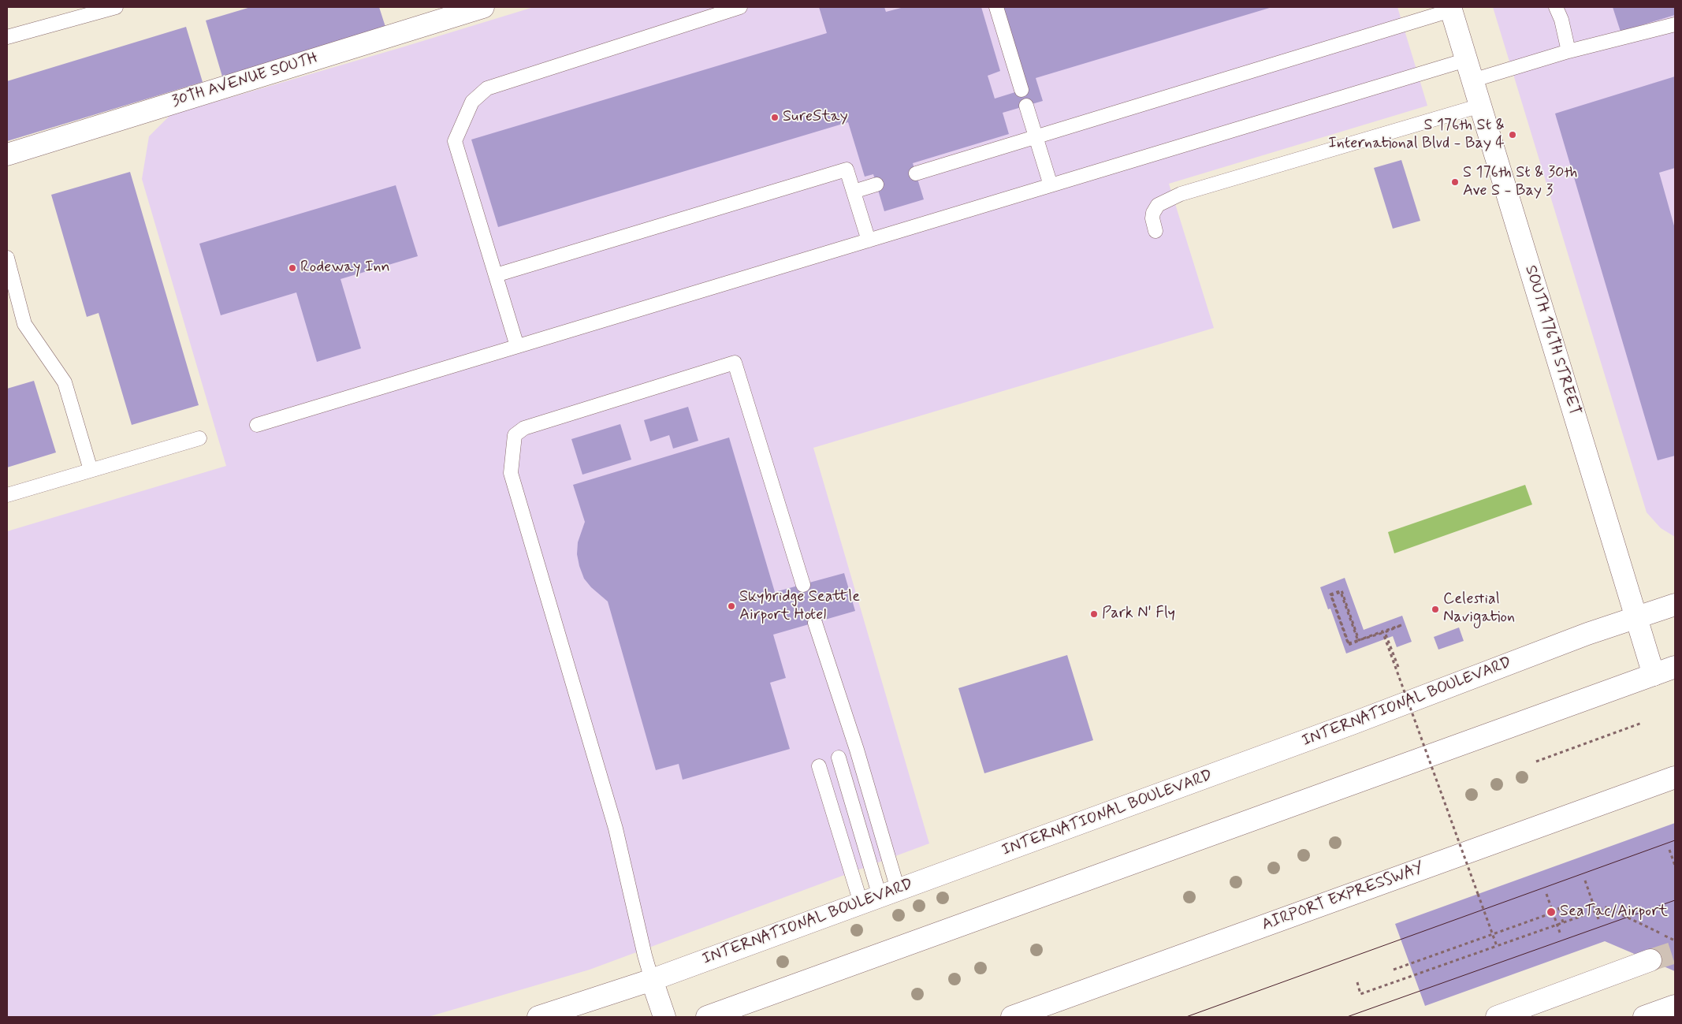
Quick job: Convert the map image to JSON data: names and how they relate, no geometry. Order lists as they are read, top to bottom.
{
  "streets": {
    "main road": [
      "30TH AVENUE SOUTH",
      "SOUTH 176TH STREET",
      "INTERNATIONAL BOULEVARD",
      "AIRPORT EXPRESSWAY"
    ]
  },
  "crossings": [
    ["SOUTH 176TH STREET", "INTERNATIONAL BOULEVARD"]
  ],
  "places": [
    "SureStay",
    "S 176th St & International Blvd - Bay 4",
    "S 176th St & 30th Ave S - Bay 3",
    "Rodeway Inn",
    "Skybridge Seattle Airport Hotel",
    "Celestial Navigation",
    "Park N' Fly",
    "SeaTac/Airport"
  ]
}
